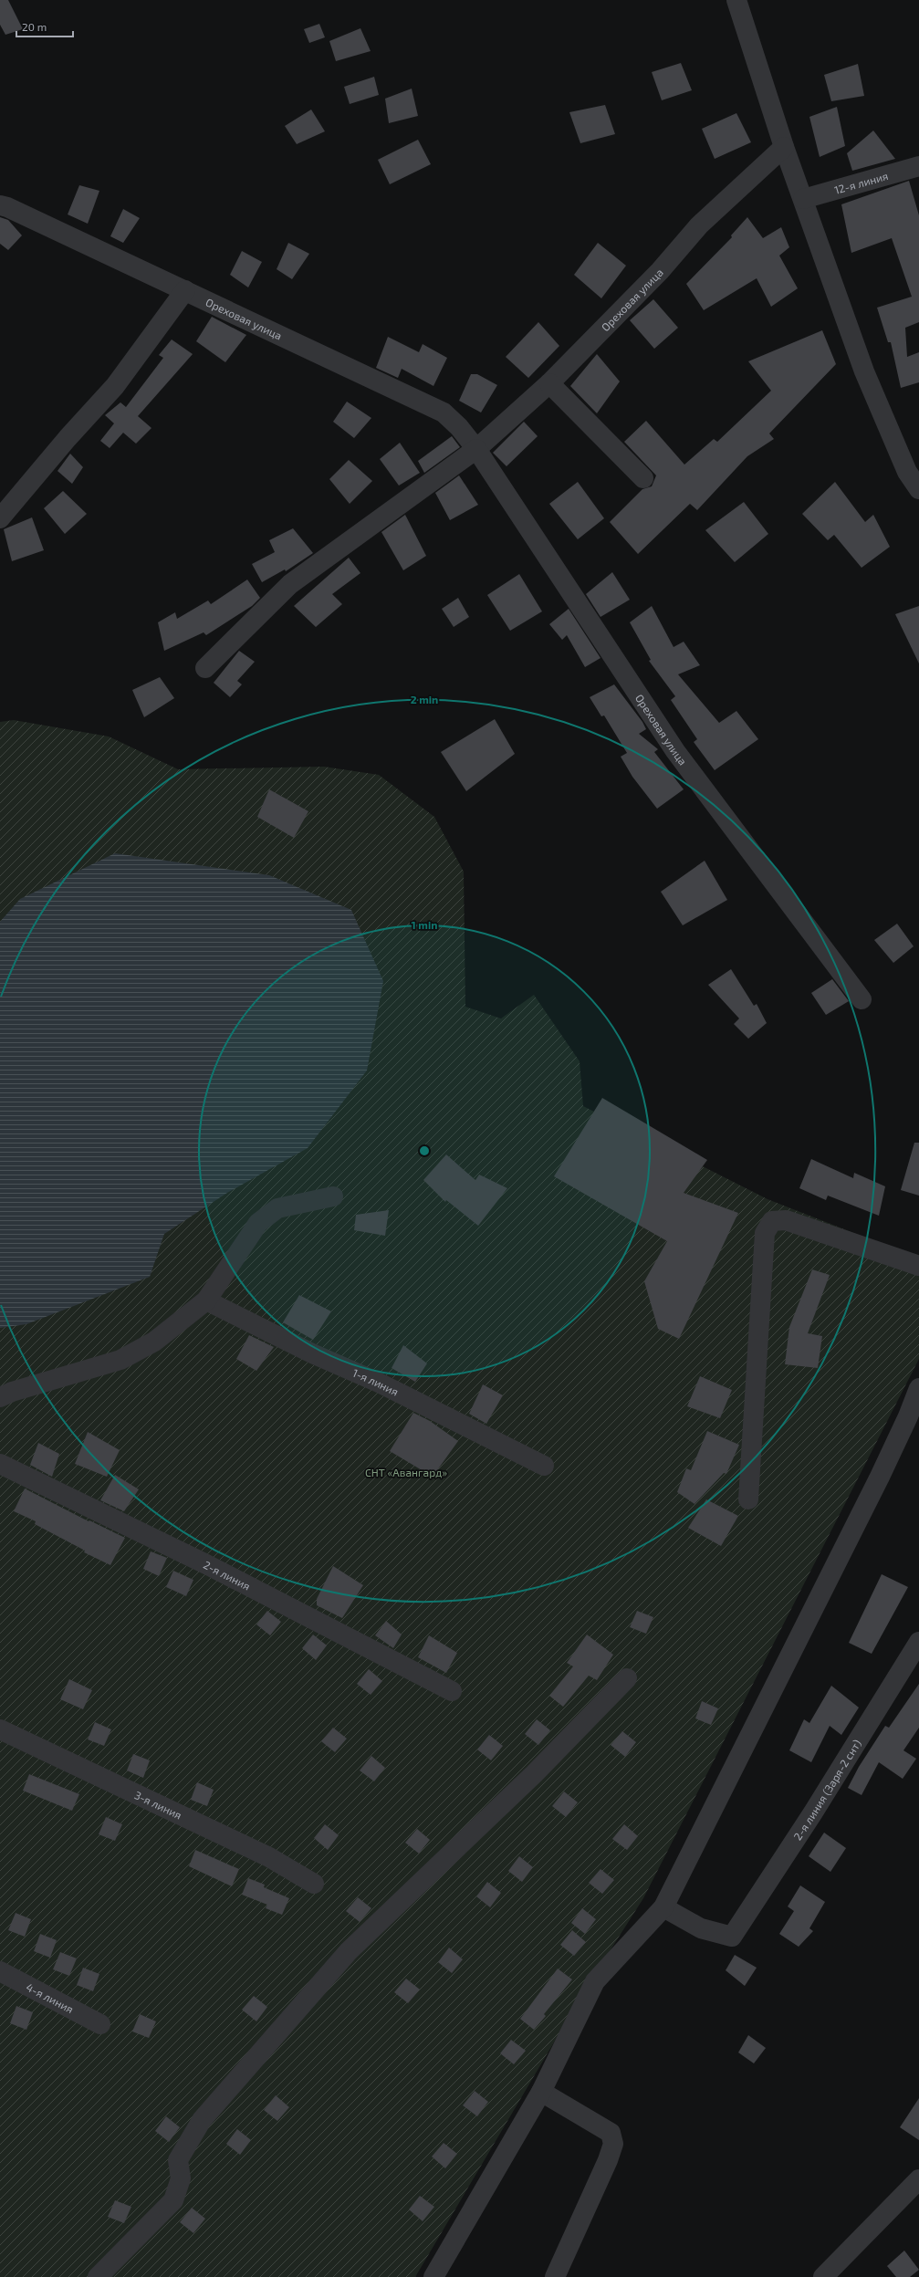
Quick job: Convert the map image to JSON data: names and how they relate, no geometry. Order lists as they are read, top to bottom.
{
  "streets": {
    "street": [
      "12-я линия",
      "Ореховая улица",
      "1-я линия",
      "2-я линия",
      "2-я линия (Заря-2 снт)",
      "3-я линия",
      "4-я линия"
    ]
  },
  "parks": ["СНТ «Авангард»"],
  "scale_bar": "20 m",
  "rings": ["2 min", "1 min"]
}
